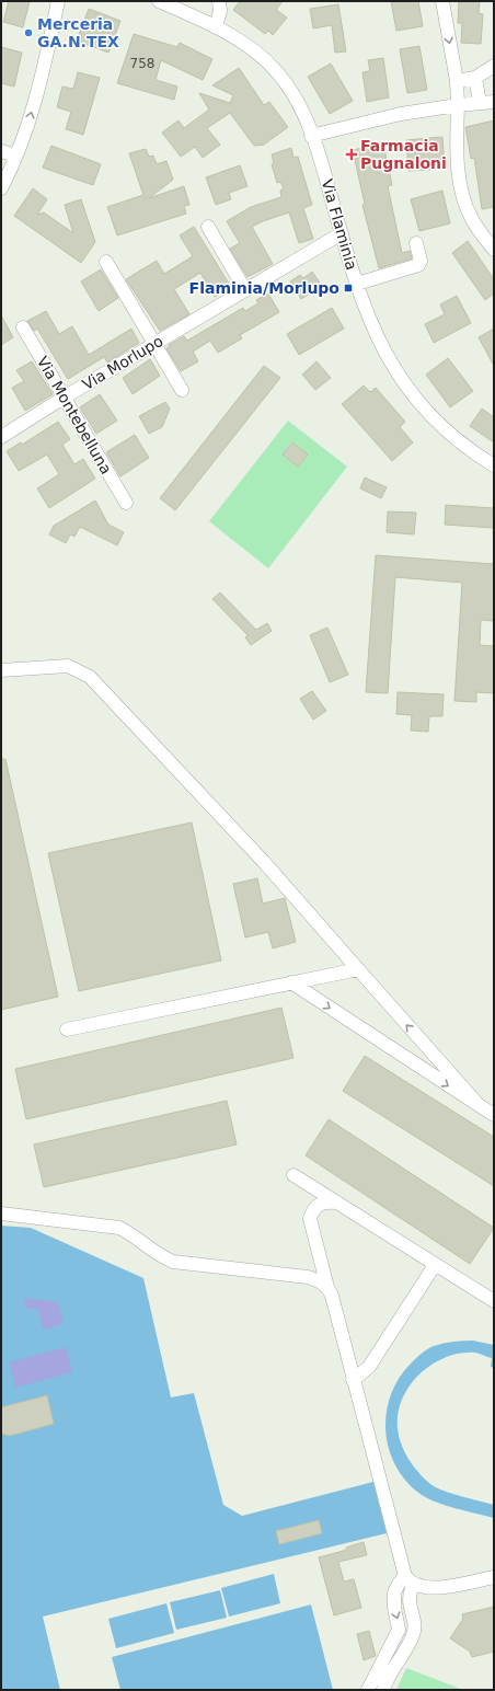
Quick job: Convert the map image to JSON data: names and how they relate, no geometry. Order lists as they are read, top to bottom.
{
  "streets": {
    "street": ["Via Flaminia", "Via Morlupo", "Via Montebelluna"]
  },
  "crossings": [
    ["Via Flaminia", "Via Morlupo"],
    ["Via Morlupo", "Via Montebelluna"]
  ],
  "places": {
    "other": ["Merceria GA.N.TEX"],
    "health": ["Farmacia Pugnaloni"],
    "transit": ["Flaminia/Morlupo"]
  },
  "house_numbers": ["758"]
}
